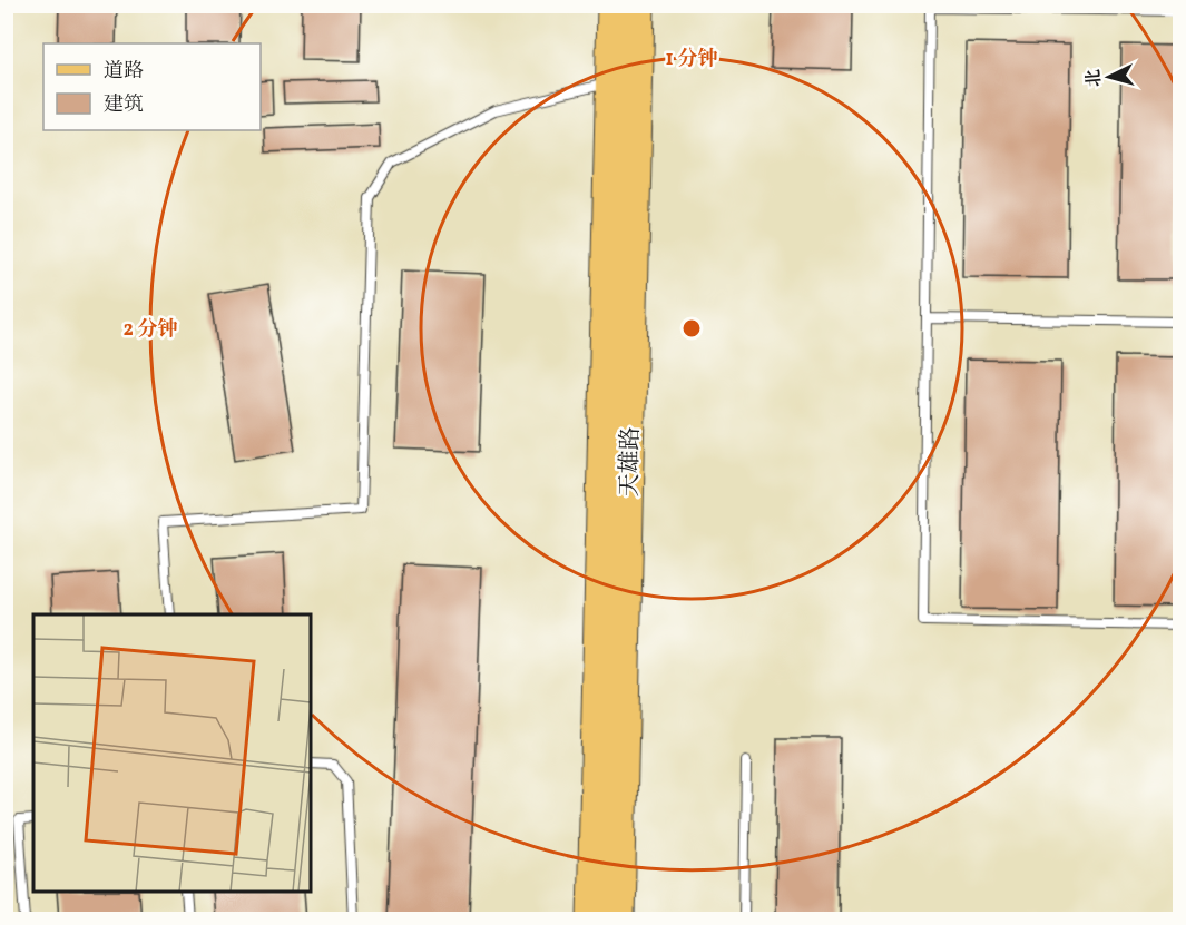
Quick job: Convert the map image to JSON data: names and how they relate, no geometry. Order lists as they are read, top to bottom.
{
  "streets": {
    "main road": ["天雄路"]
  },
  "legend": ["道路", "建筑"],
  "north": "left",
  "rings": ["1 分钟", "2 分钟"]
}
